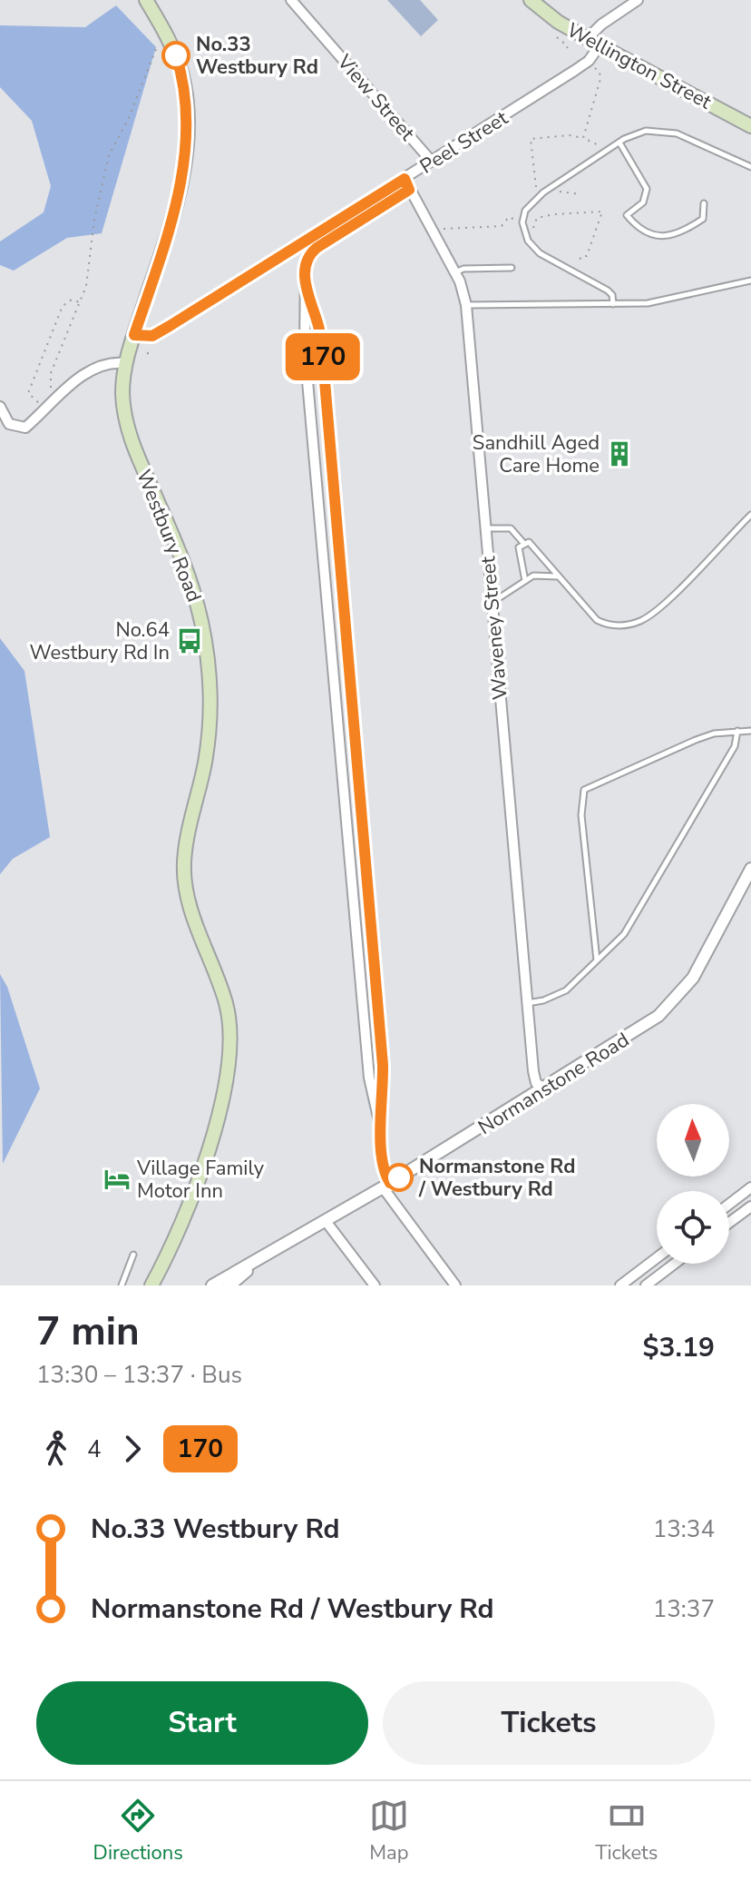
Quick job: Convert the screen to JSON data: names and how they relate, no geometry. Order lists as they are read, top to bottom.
{
  "streets": {
    "main road": ["Wellington Street", "Westbury Road"],
    "street": [
      "View Street",
      "Peel Street",
      "Waveney Street",
      "Normanstone Road"
    ]
  },
  "crossings": [
    ["Wellington Street", "Peel Street"],
    ["View Street", "Peel Street"],
    ["Peel Street", "Westbury Road"],
    ["Peel Street", "Waveney Street"],
    ["Waveney Street", "Normanstone Road"]
  ],
  "places": {
    "other": ["No.33 Westbury Rd", "Normanstone Rd / Westbury Rd"],
    "building": ["Sandhill Aged Care Home"],
    "bus stop": ["No.64 Westbury Rd In"],
    "hotel": ["Village Family Motor Inn"]
  },
  "lines": ["bus line 170"],
  "north": "top",
  "page": {
    "on_map": "170",
    "heading": ["7 min", "13:30 – 13:37 · Bus", "$3.19"],
    "legs": ["4", "170"],
    "list": [
      {
        "name": "No.33 Westbury Rd",
        "value": "13:34"
      },
      {
        "name": "Normanstone Rd / Westbury Rd",
        "value": "13:37"
      }
    ],
    "buttons": ["Start", "Tickets"],
    "tabs": ["Directions", "Map", "Tickets"]
  }
}
